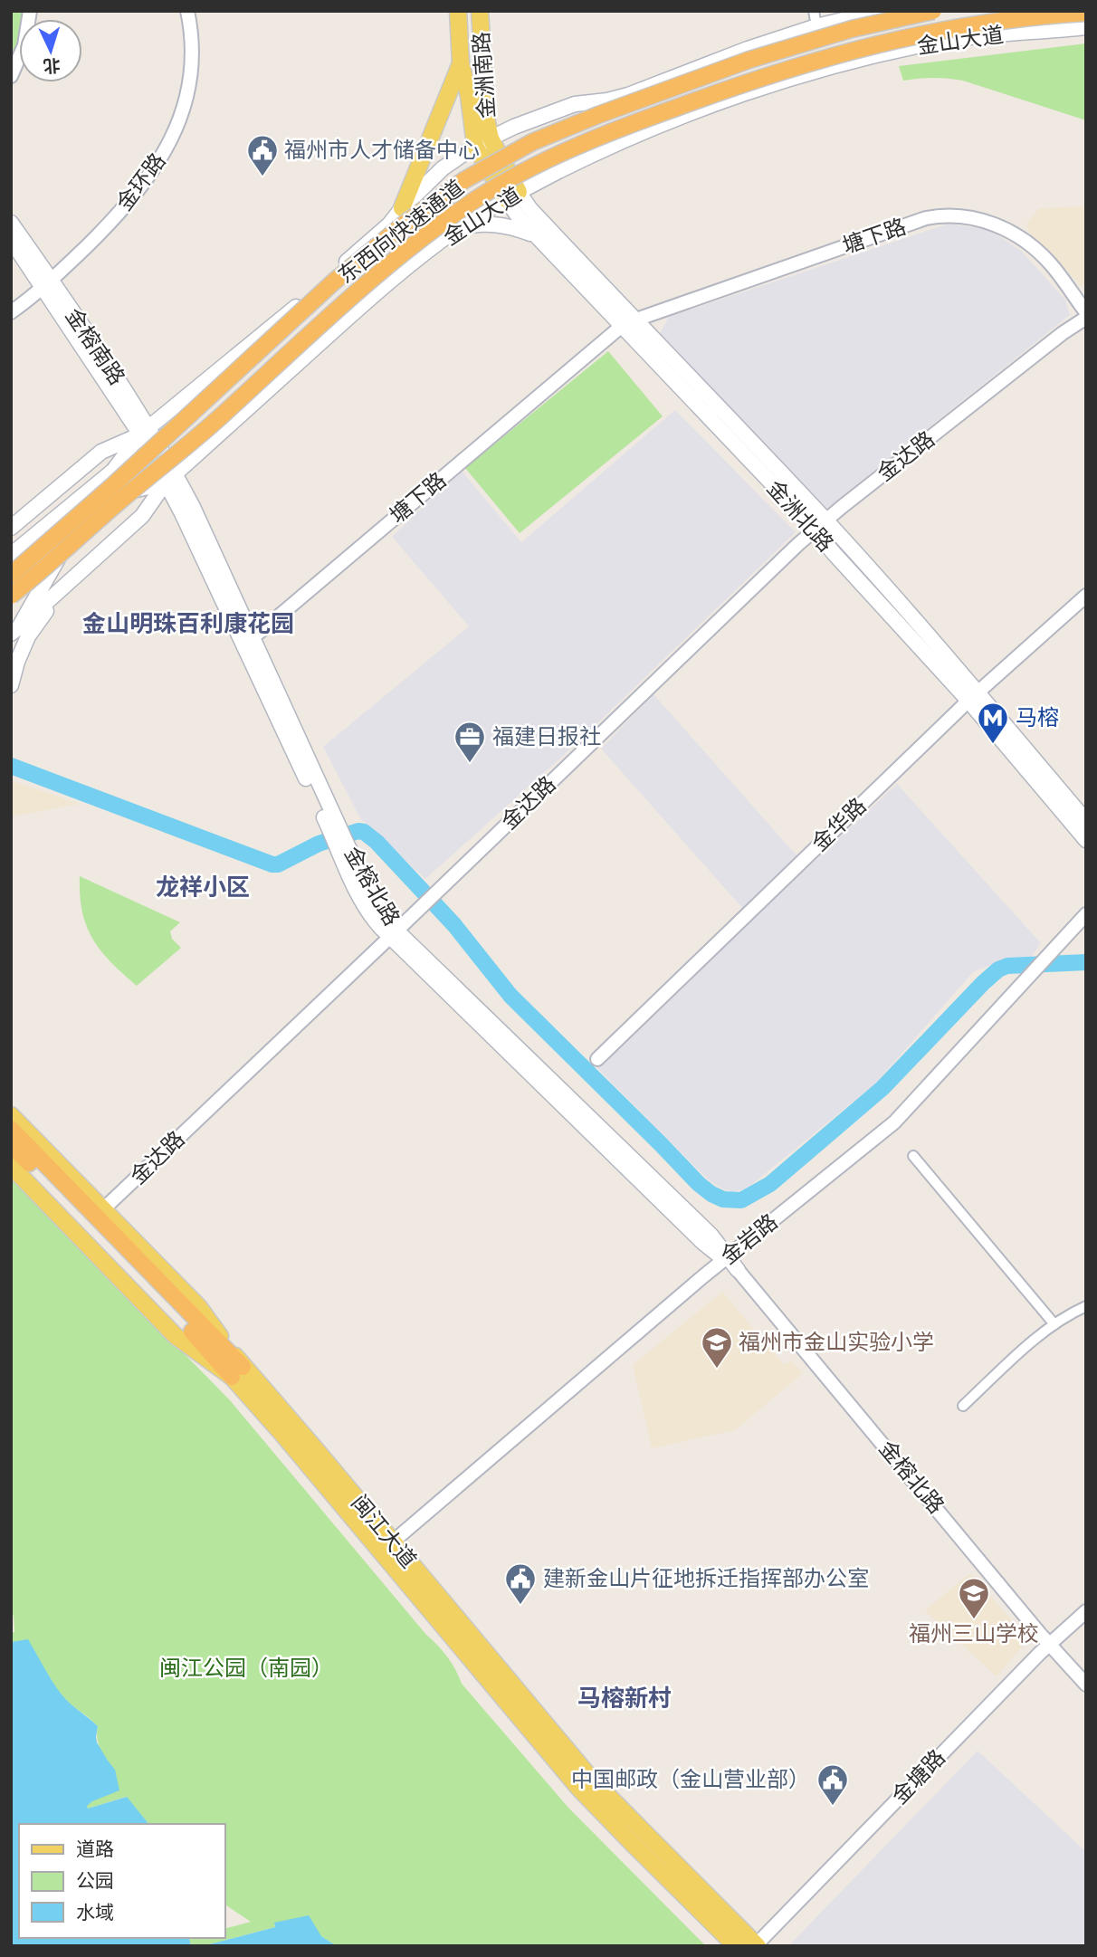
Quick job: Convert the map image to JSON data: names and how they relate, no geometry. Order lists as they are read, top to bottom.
{
  "streets": {
    "highway": ["东西向快速通道"],
    "main road": [
      "金山大道",
      "金洲南路",
      "金榕南路",
      "金洲北路",
      "金榕北路",
      "闽江大道"
    ],
    "street": [
      "金环路",
      "塘下路",
      "金达路",
      "金华路",
      "金岩路",
      "金塘路"
    ]
  },
  "crossings": [
    ["金山大道", "金榕南路"],
    ["金山大道", "金洲北路"],
    ["金山大道", "金榕北路"],
    ["金环路", "金榕南路"],
    ["塘下路", "金洲北路"],
    ["塘下路", "金榕北路"],
    ["金榕南路", "金榕北路"],
    ["金达路", "金洲北路"],
    ["金达路", "金榕北路"],
    ["金达路", "闽江大道"],
    ["金洲北路", "金华路"],
    ["金榕北路", "金岩路"],
    ["金榕北路", "金塘路"],
    ["金岩路", "闽江大道"],
    ["闽江大道", "金塘路"]
  ],
  "districts": ["金山明珠百利康花园", "龙祥小区", "马榕新村"],
  "parks": ["闽江公园（南园）"],
  "places": {
    "public building": ["福州市人才储备中心", "建新金山片征地拆迁指挥部办公室", "中国邮政（金山营业部）"],
    "metro station": ["马榕"],
    "office": ["福建日报社"],
    "school or university": ["福州市金山实验小学", "福州三山学校"]
  },
  "legend": ["道路", "公园", "水域"],
  "north": "bottom"
}
